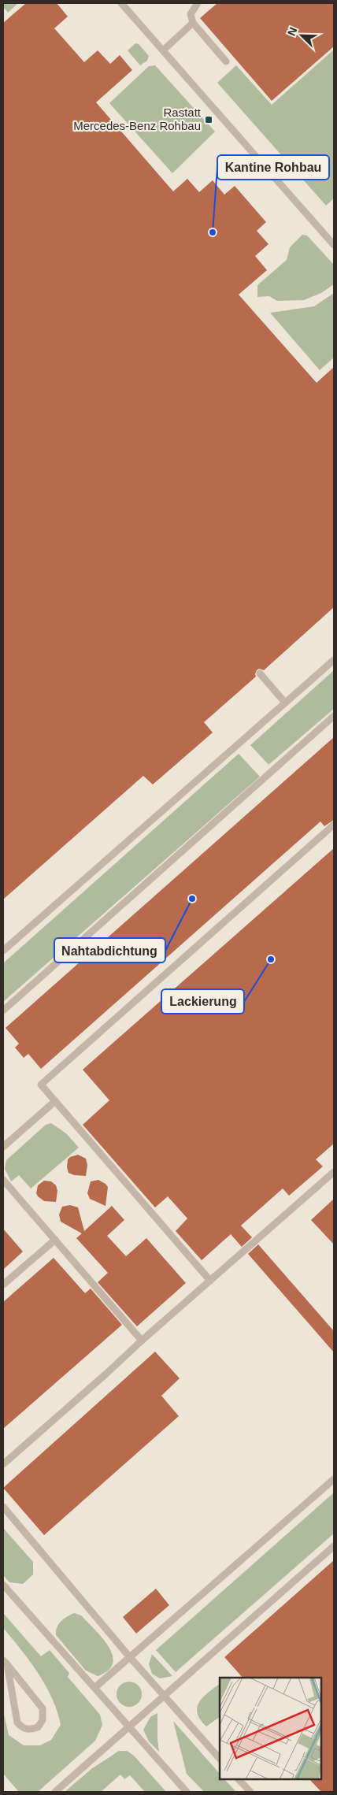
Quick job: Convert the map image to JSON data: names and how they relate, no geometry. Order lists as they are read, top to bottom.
{
  "places": {
    "transit": ["Rastatt Mercedes-Benz Rohbau"],
    "other": ["Kantine Rohbau", "Nahtabdichtung", "Lackierung"]
  },
  "north": "top left"
}
